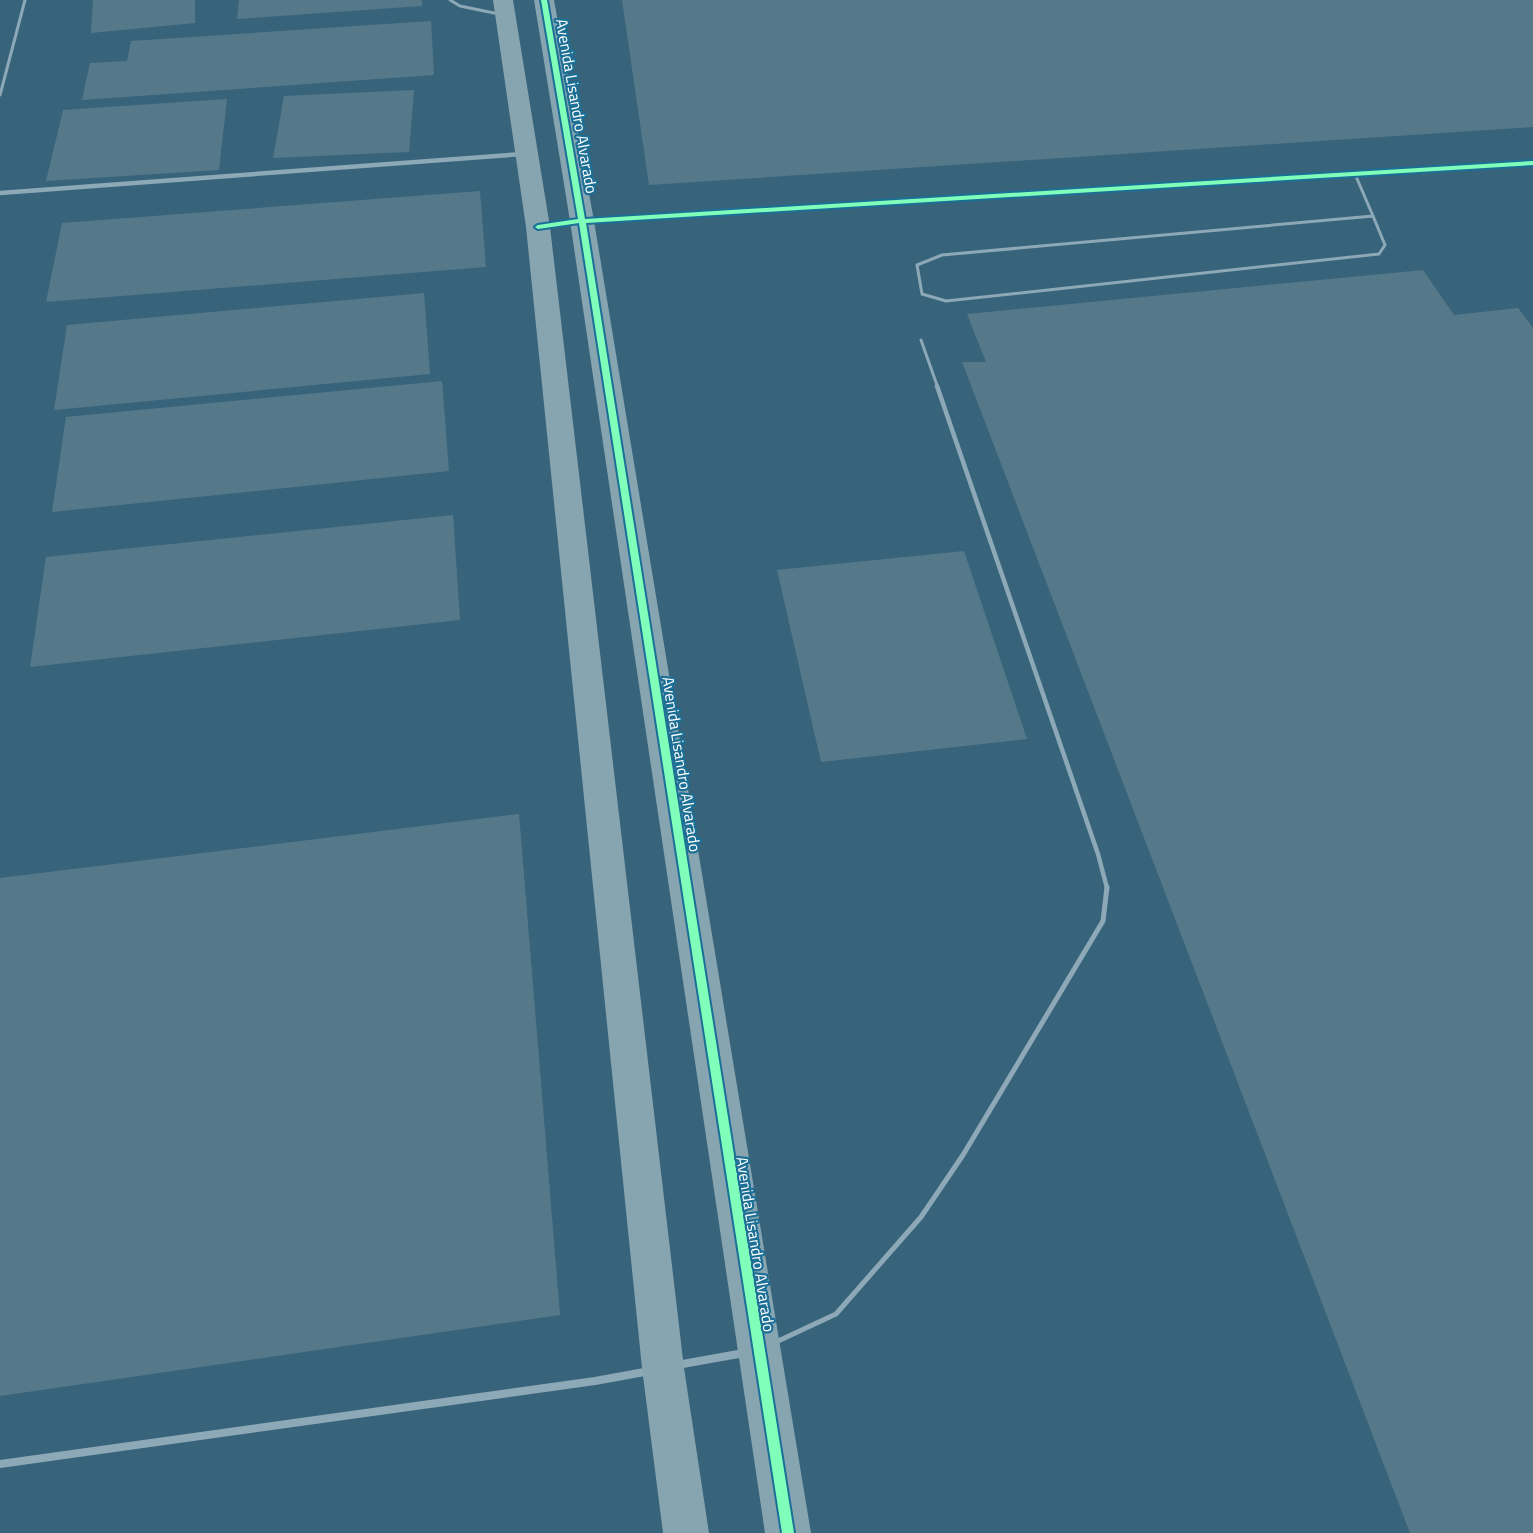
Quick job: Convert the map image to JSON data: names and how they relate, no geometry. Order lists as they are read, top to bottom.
{
  "streets": {
    "street": ["Avenida Lisandro Alvarado"]
  }
}
